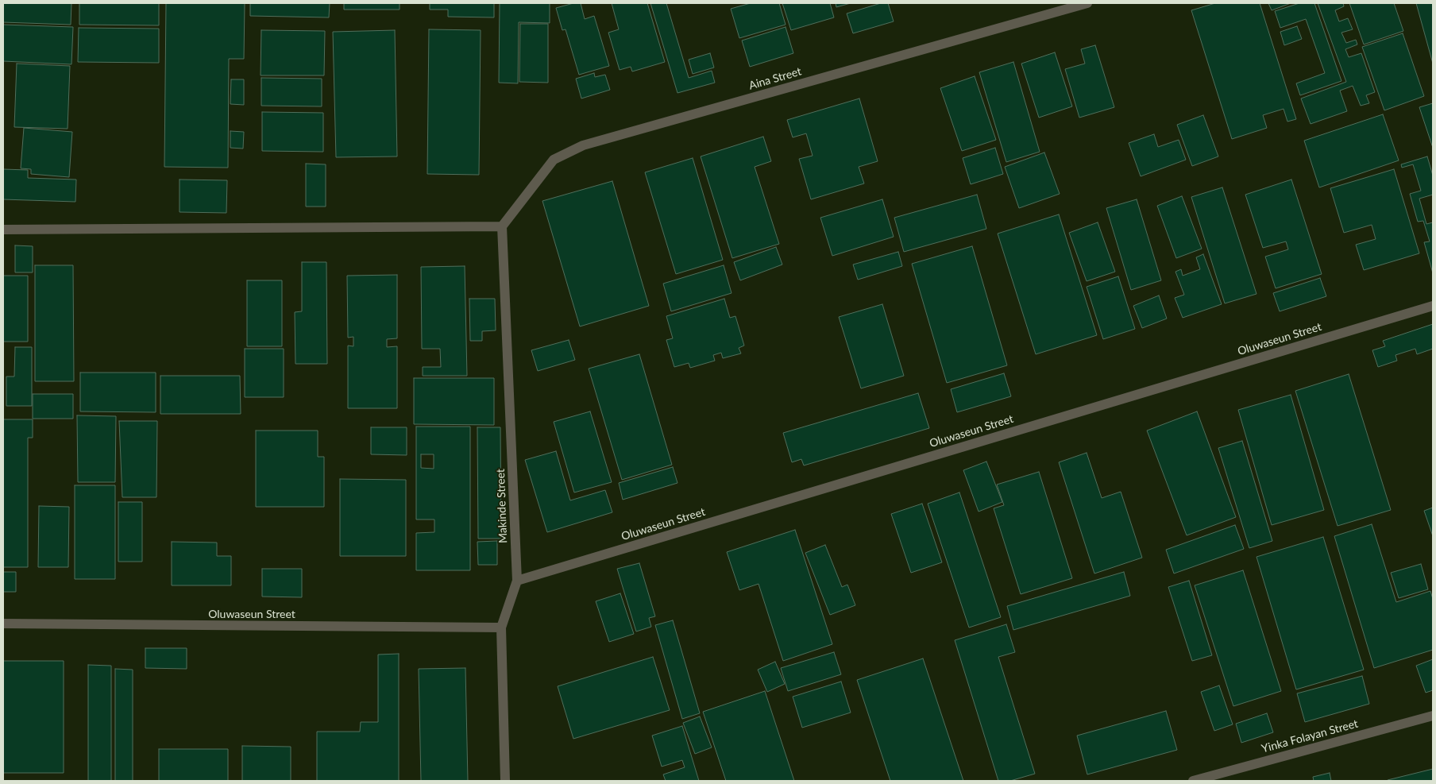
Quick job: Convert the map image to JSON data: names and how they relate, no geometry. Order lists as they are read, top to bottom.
{
  "streets": {
    "street": [
      "Aina Street",
      "Oluwaseun Street",
      "Makinde Street",
      "Yinka Folayan Street"
    ]
  },
  "crossings": [
    ["Aina Street", "Makinde Street"],
    ["Oluwaseun Street", "Makinde Street"]
  ]
}
